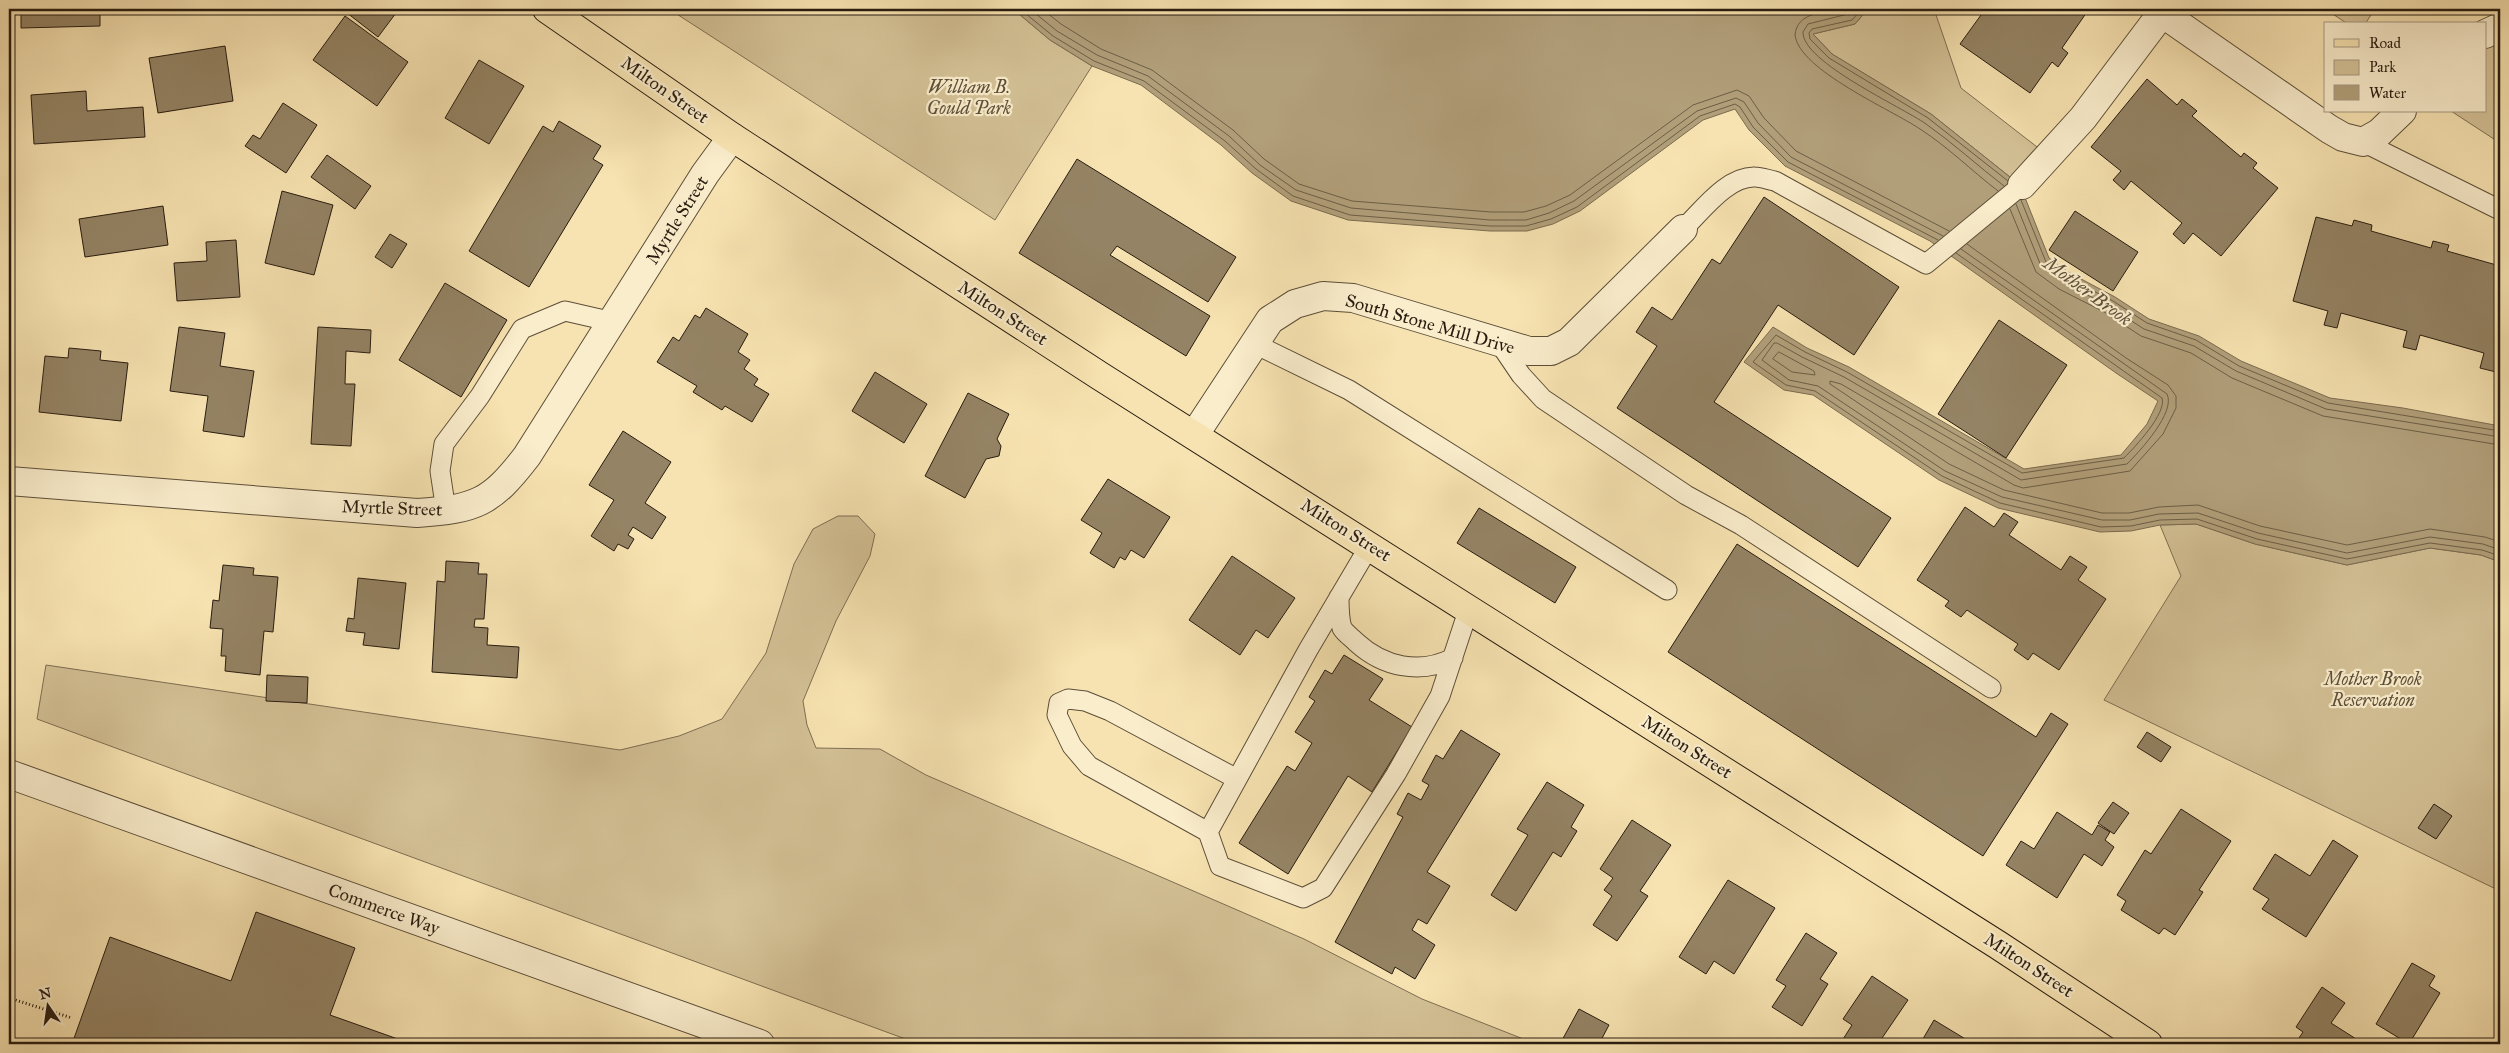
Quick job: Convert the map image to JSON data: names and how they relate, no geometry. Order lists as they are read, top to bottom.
{
  "streets": {
    "main road": ["Milton Street"],
    "street": ["Myrtle Street", "South Stone Mill Drive", "Commerce Way"]
  },
  "crossings": [
    ["Milton Street", "Myrtle Street"],
    ["Milton Street", "South Stone Mill Drive"]
  ],
  "water": ["Mother Brook"],
  "parks": ["William B. Gould Park", "Mother Brook Reservation"],
  "legend": ["Road", "Park", "Water"],
  "north": "top"
}
